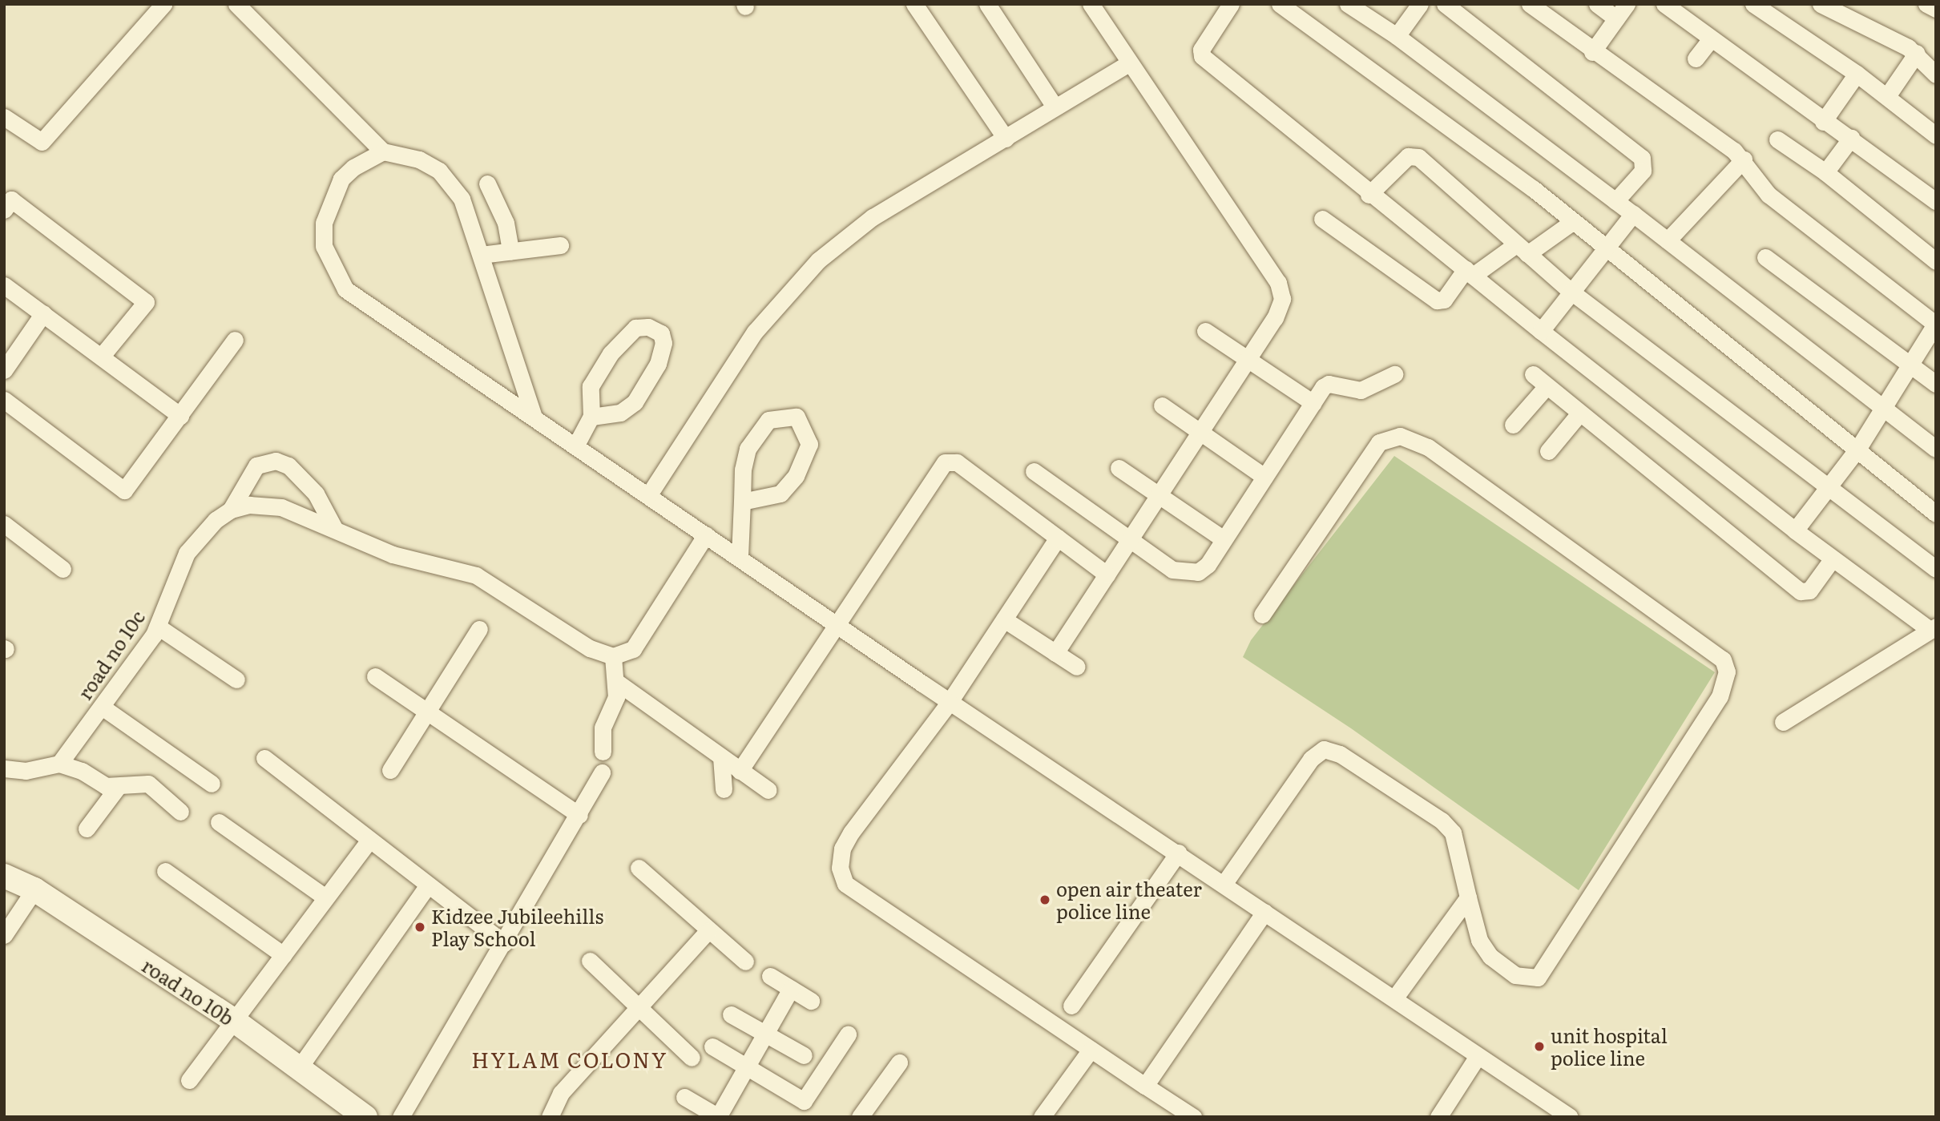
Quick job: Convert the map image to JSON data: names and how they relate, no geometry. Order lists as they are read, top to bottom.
{
  "streets": {
    "street": ["road no 10c", "road no 10b"]
  },
  "districts": ["HYLAM COLONY"],
  "places": ["open air theater police line", "Kidzee Jubileehills Play School", "unit hospital police line"]
}
